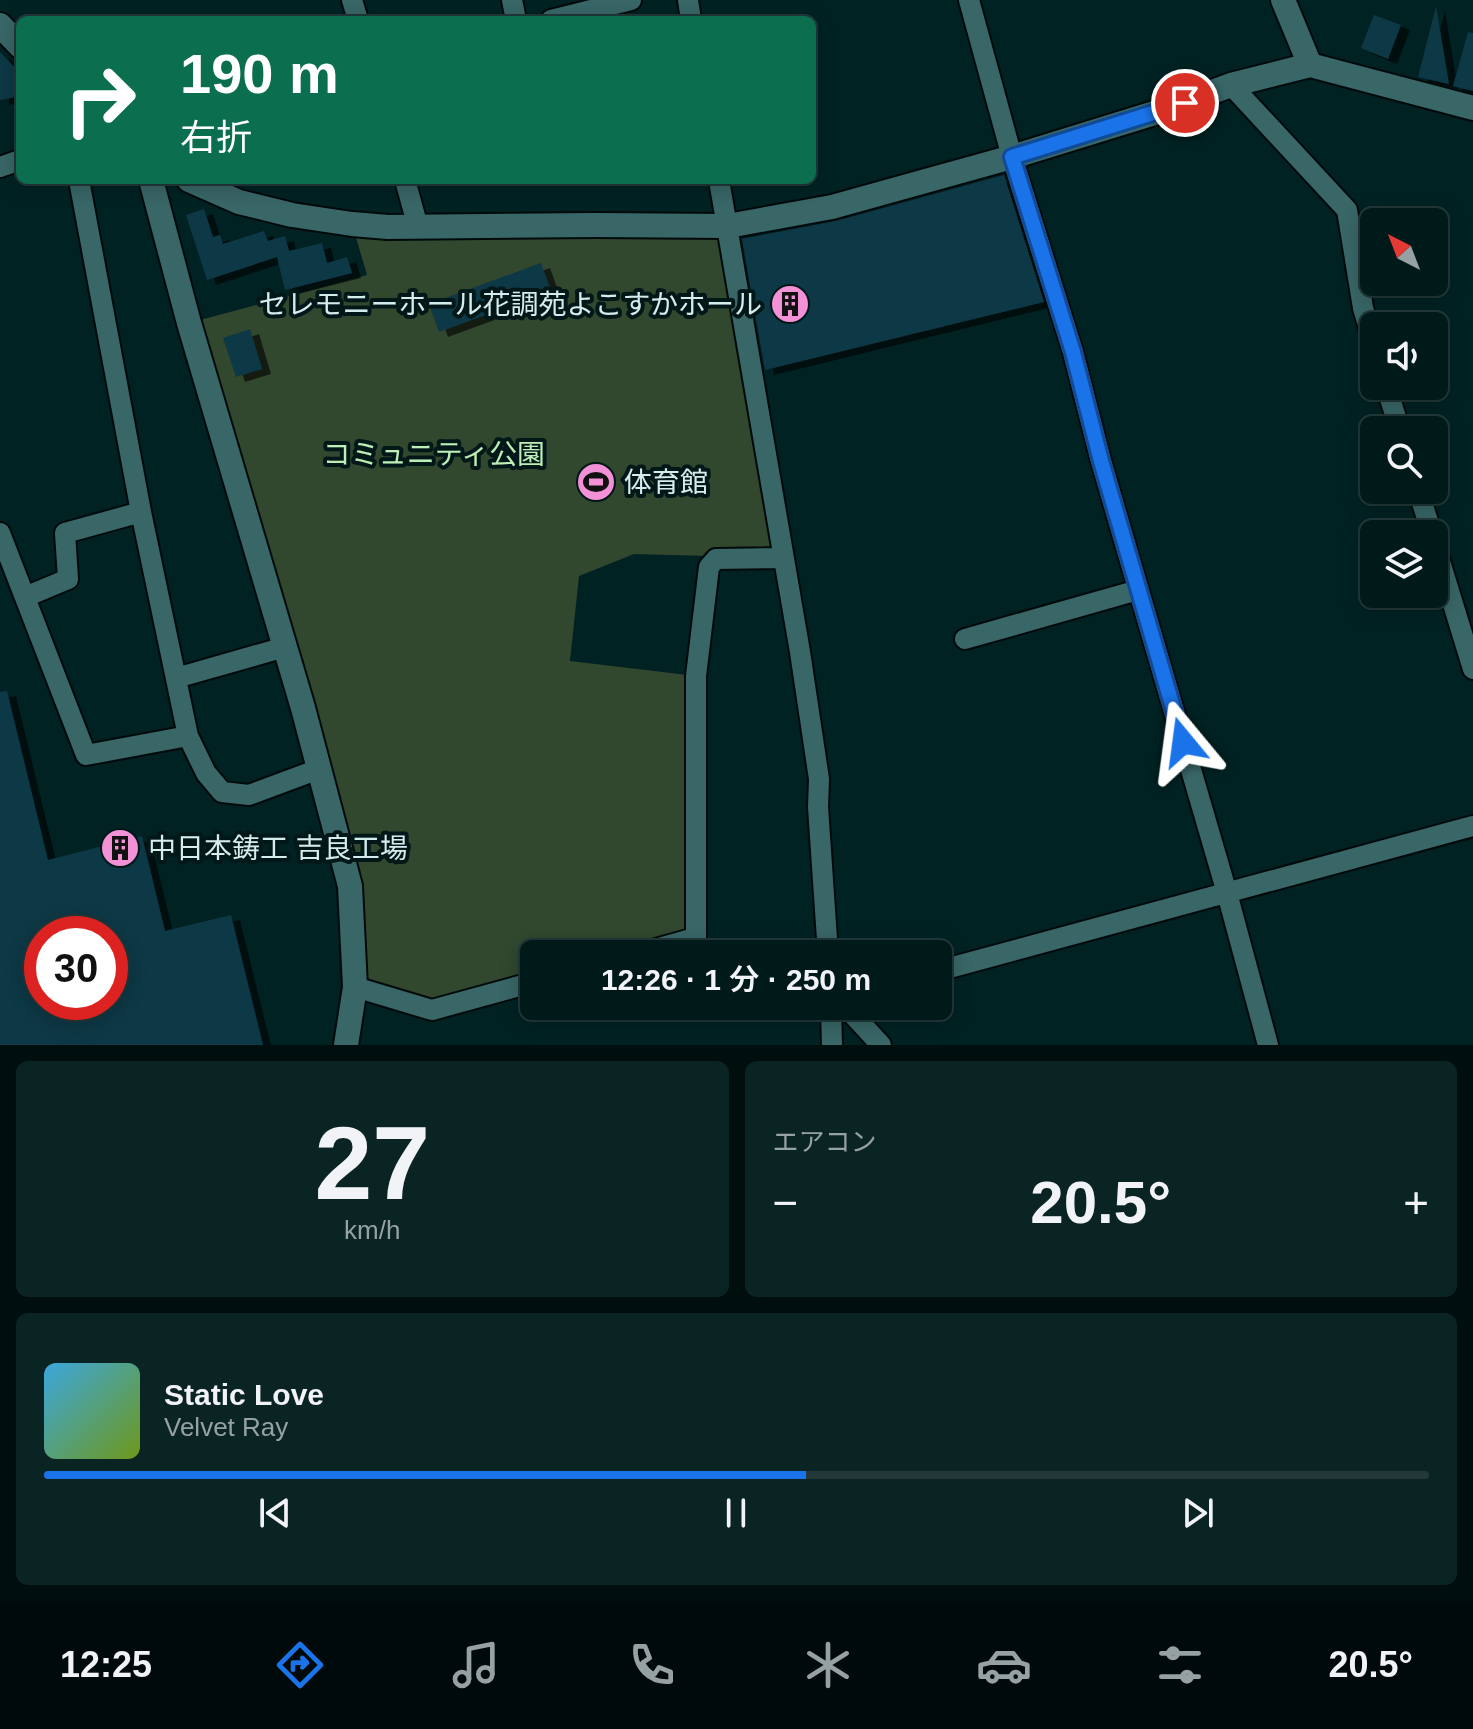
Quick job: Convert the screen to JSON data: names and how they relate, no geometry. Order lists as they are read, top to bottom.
{
  "parks": ["コミュニティ公園"],
  "places": {
    "building": ["セレモニーホール花調苑よこすかホール", "中日本鋳工 吉良工場"],
    "sports": ["体育館"]
  },
  "north": "top left",
  "page": {
    "turn": ["190 m", "右折"],
    "limit": "30",
    "trip": "12:26 · 1 分 · 250 m",
    "tile": [
      ["27", "km/h"],
      "エアコン"
    ],
    "heat": ["−", "20.5°", "+"],
    "song": ["Static Love", "Velvet Ray"],
    "tabs": ["12:25", "20.5°"]
  }
}
